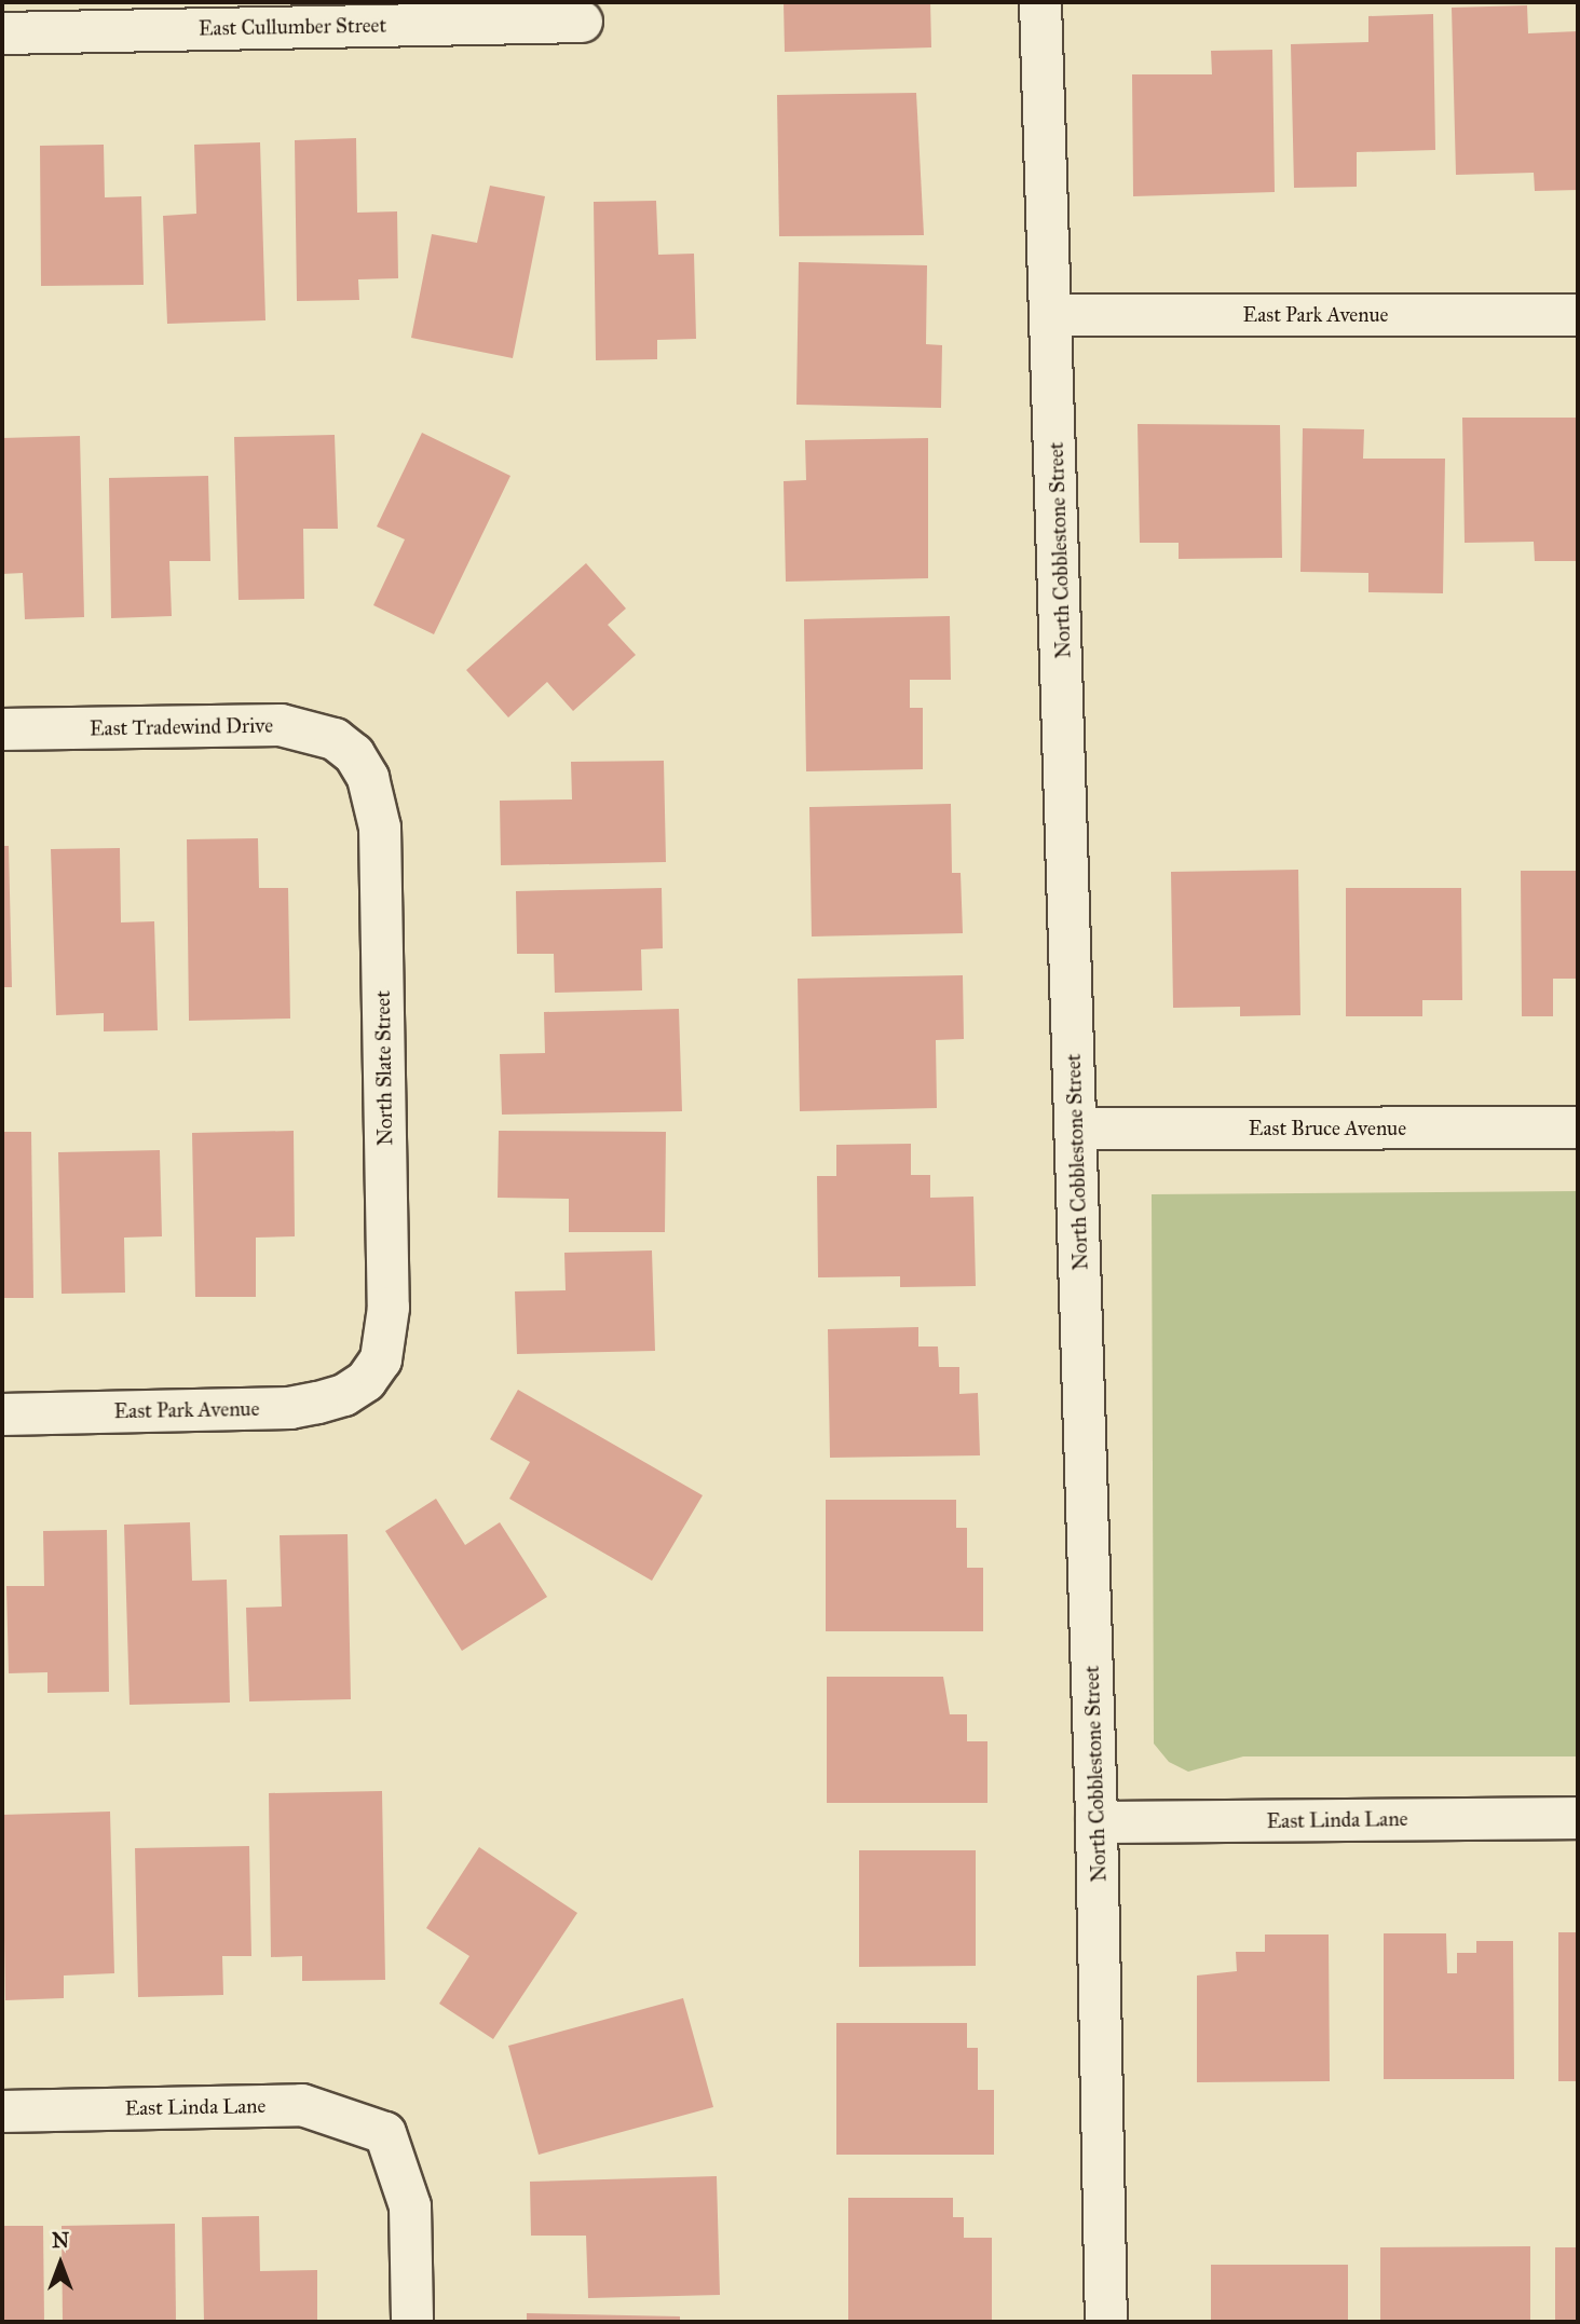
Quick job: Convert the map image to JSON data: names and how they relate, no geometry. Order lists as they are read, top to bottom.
{
  "streets": {
    "street": [
      "East Cullumber Street",
      "East Park Avenue",
      "North Cobblestone Street",
      "East Tradewind Drive",
      "North Slate Street",
      "East Bruce Avenue",
      "East Linda Lane"
    ]
  },
  "crossings": [
    ["East Park Avenue", "North Cobblestone Street"],
    ["East Park Avenue", "North Slate Street"],
    ["North Cobblestone Street", "East Bruce Avenue"],
    ["North Cobblestone Street", "East Linda Lane"],
    ["East Tradewind Drive", "North Slate Street"]
  ],
  "north": "top"
}
